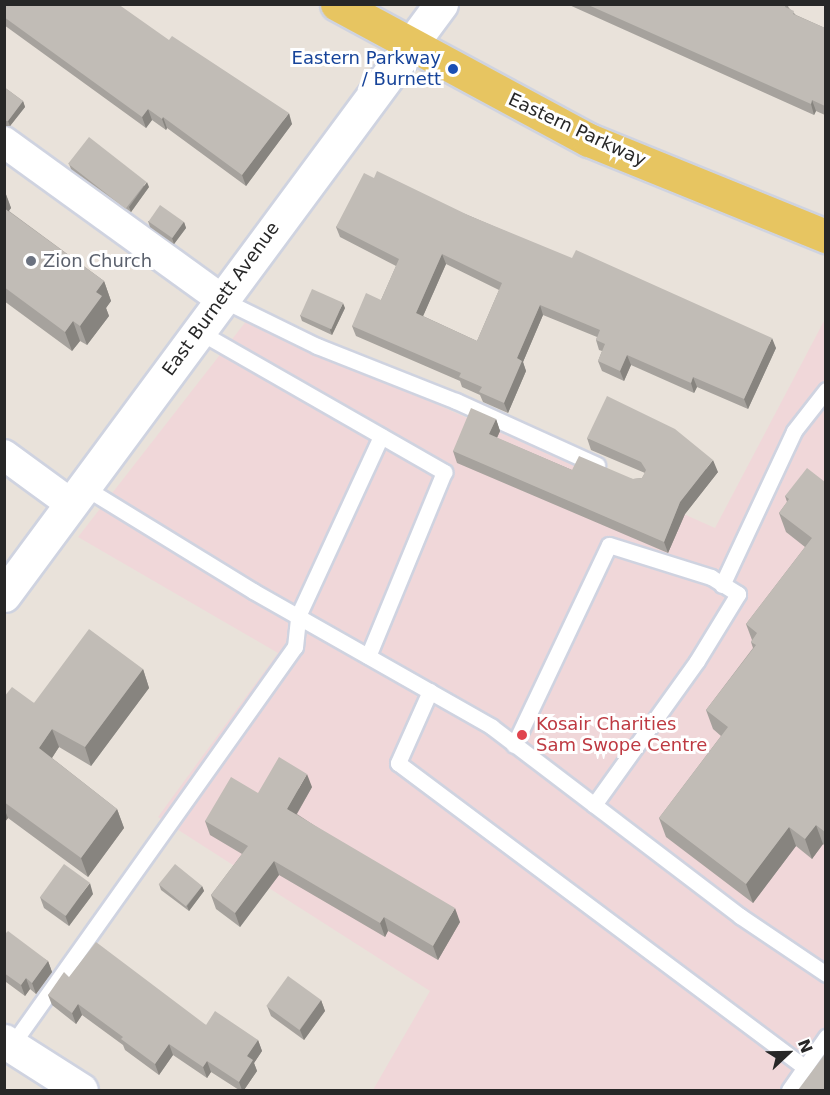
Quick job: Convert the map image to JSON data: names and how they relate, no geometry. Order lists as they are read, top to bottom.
{
  "streets": {
    "main road": ["Eastern Parkway"],
    "street": ["East Burnett Avenue"]
  },
  "crossings": [
    ["Eastern Parkway", "East Burnett Avenue"]
  ],
  "places": ["Eastern Parkway / Burnett", "Zion Church", "Kosair Charities Sam Swope Centre"],
  "north": "right"
}
